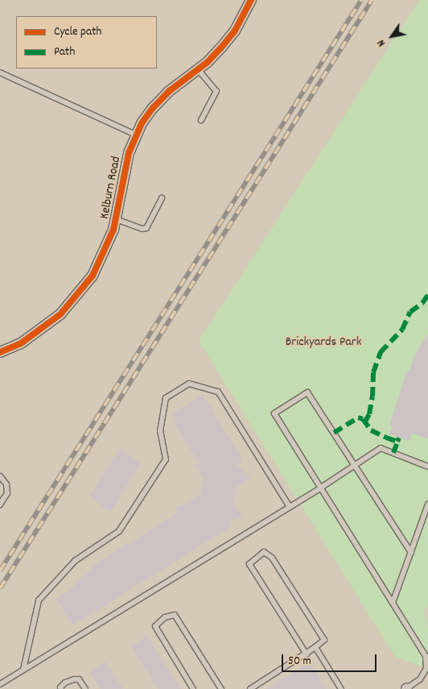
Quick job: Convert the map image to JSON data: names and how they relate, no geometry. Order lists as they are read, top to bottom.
{
  "streets": {
    "street": ["Kelburn Road"]
  },
  "parks": ["Brickyards Park"],
  "legend": ["Cycle path", "Path"],
  "scale_bar": "50 m",
  "north": "bottom left"
}
